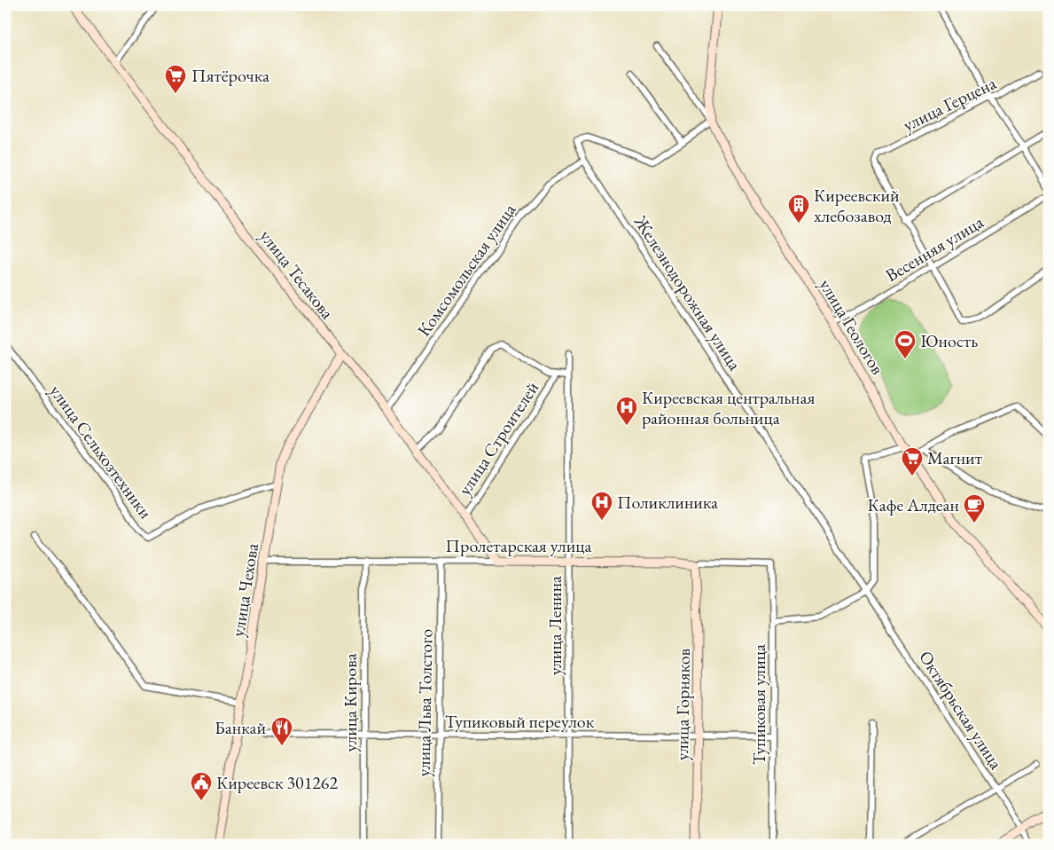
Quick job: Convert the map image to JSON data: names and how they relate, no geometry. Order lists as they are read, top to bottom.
{
  "streets": {
    "main road": [
      "улица Тесакова",
      "улица Геологов",
      "Пролетарская улица",
      "улица Чехова",
      "улица Горняков"
    ],
    "street": [
      "улица Герцена",
      "Весенняя улица",
      "Комсомольская улица",
      "Железнодорожная улица",
      "улица Строителей",
      "улица Сельхозтехники",
      "улица Ленина",
      "улица Кирова",
      "улица Льва Толстого",
      "Тупиковая улица",
      "Октябрьская улица",
      "Тупиковый переулок"
    ]
  },
  "crossings": [
    ["Весенняя улица", "улица Геологов"],
    ["Комсомольская улица", "улица Тесакова"],
    ["Комсомольская улица", "Железнодорожная улица"],
    ["улица Тесакова", "улица Строителей"],
    ["улица Тесакова", "Пролетарская улица"],
    ["улица Тесакова", "улица Чехова"],
    ["Железнодорожная улица", "Октябрьская улица"],
    ["улица Строителей", "улица Ленина"],
    ["улица Сельхозтехники", "улица Чехова"],
    ["Пролетарская улица", "улица Чехова"],
    ["Пролетарская улица", "улица Ленина"],
    ["Пролетарская улица", "улица Кирова"],
    ["Пролетарская улица", "улица Льва Толстого"],
    ["Пролетарская улица", "улица Горняков"],
    ["Пролетарская улица", "Тупиковая улица"],
    ["улица Ленина", "Тупиковый переулок"],
    ["улица Кирова", "Тупиковый переулок"],
    ["улица Льва Толстого", "Тупиковый переулок"],
    ["улица Горняков", "Тупиковый переулок"],
    ["Тупиковая улица", "Тупиковый переулок"]
  ],
  "places": {
    "supermarket": ["Пятёрочка", "Магнит"],
    "building": ["Киреевский хлебозавод"],
    "sports": ["Юность"],
    "hospital": ["Киреевская центральная районная больница", "Поликлиника"],
    "cafe": ["Кафе Алдеан"],
    "restaurant": ["Банкай"],
    "public building": ["Киреевск 301262"]
  }
}
